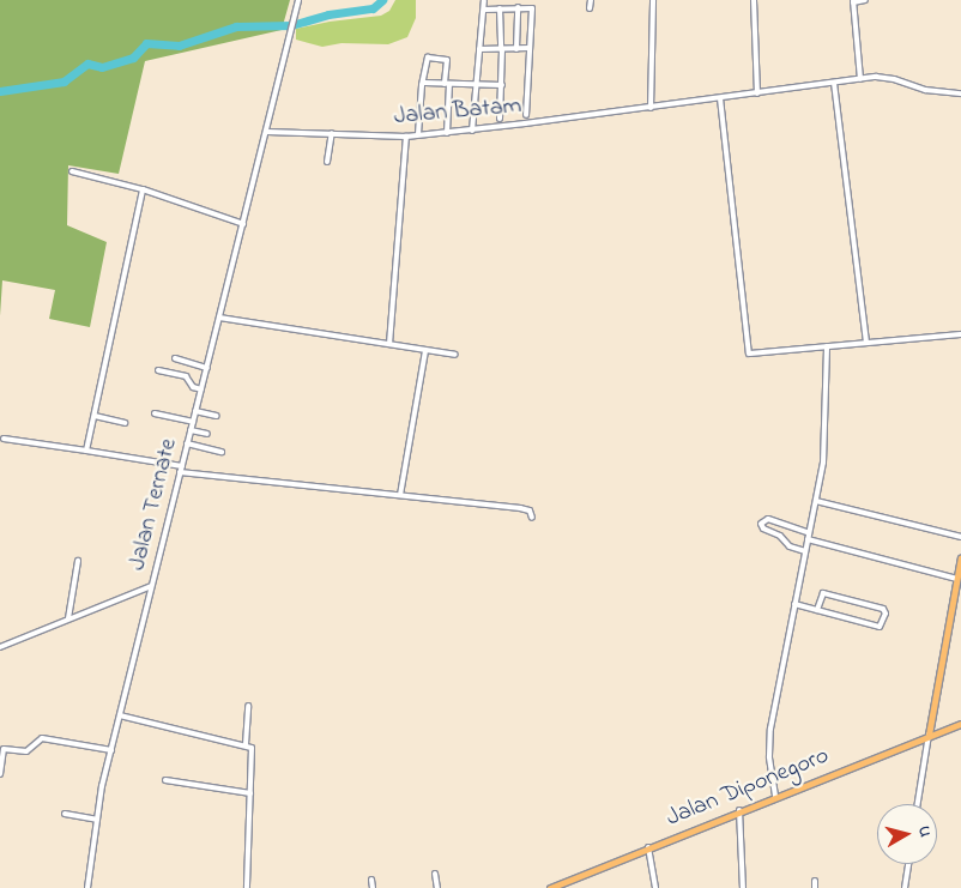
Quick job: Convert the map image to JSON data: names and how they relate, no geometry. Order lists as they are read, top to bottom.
{
  "streets": {
    "main road": ["Jalan Diponegoro"],
    "street": ["Jalan Batam", "Jalan Ternate"]
  },
  "crossings": [
    ["Jalan Batam", "Jalan Ternate"]
  ],
  "north": "right"
}
